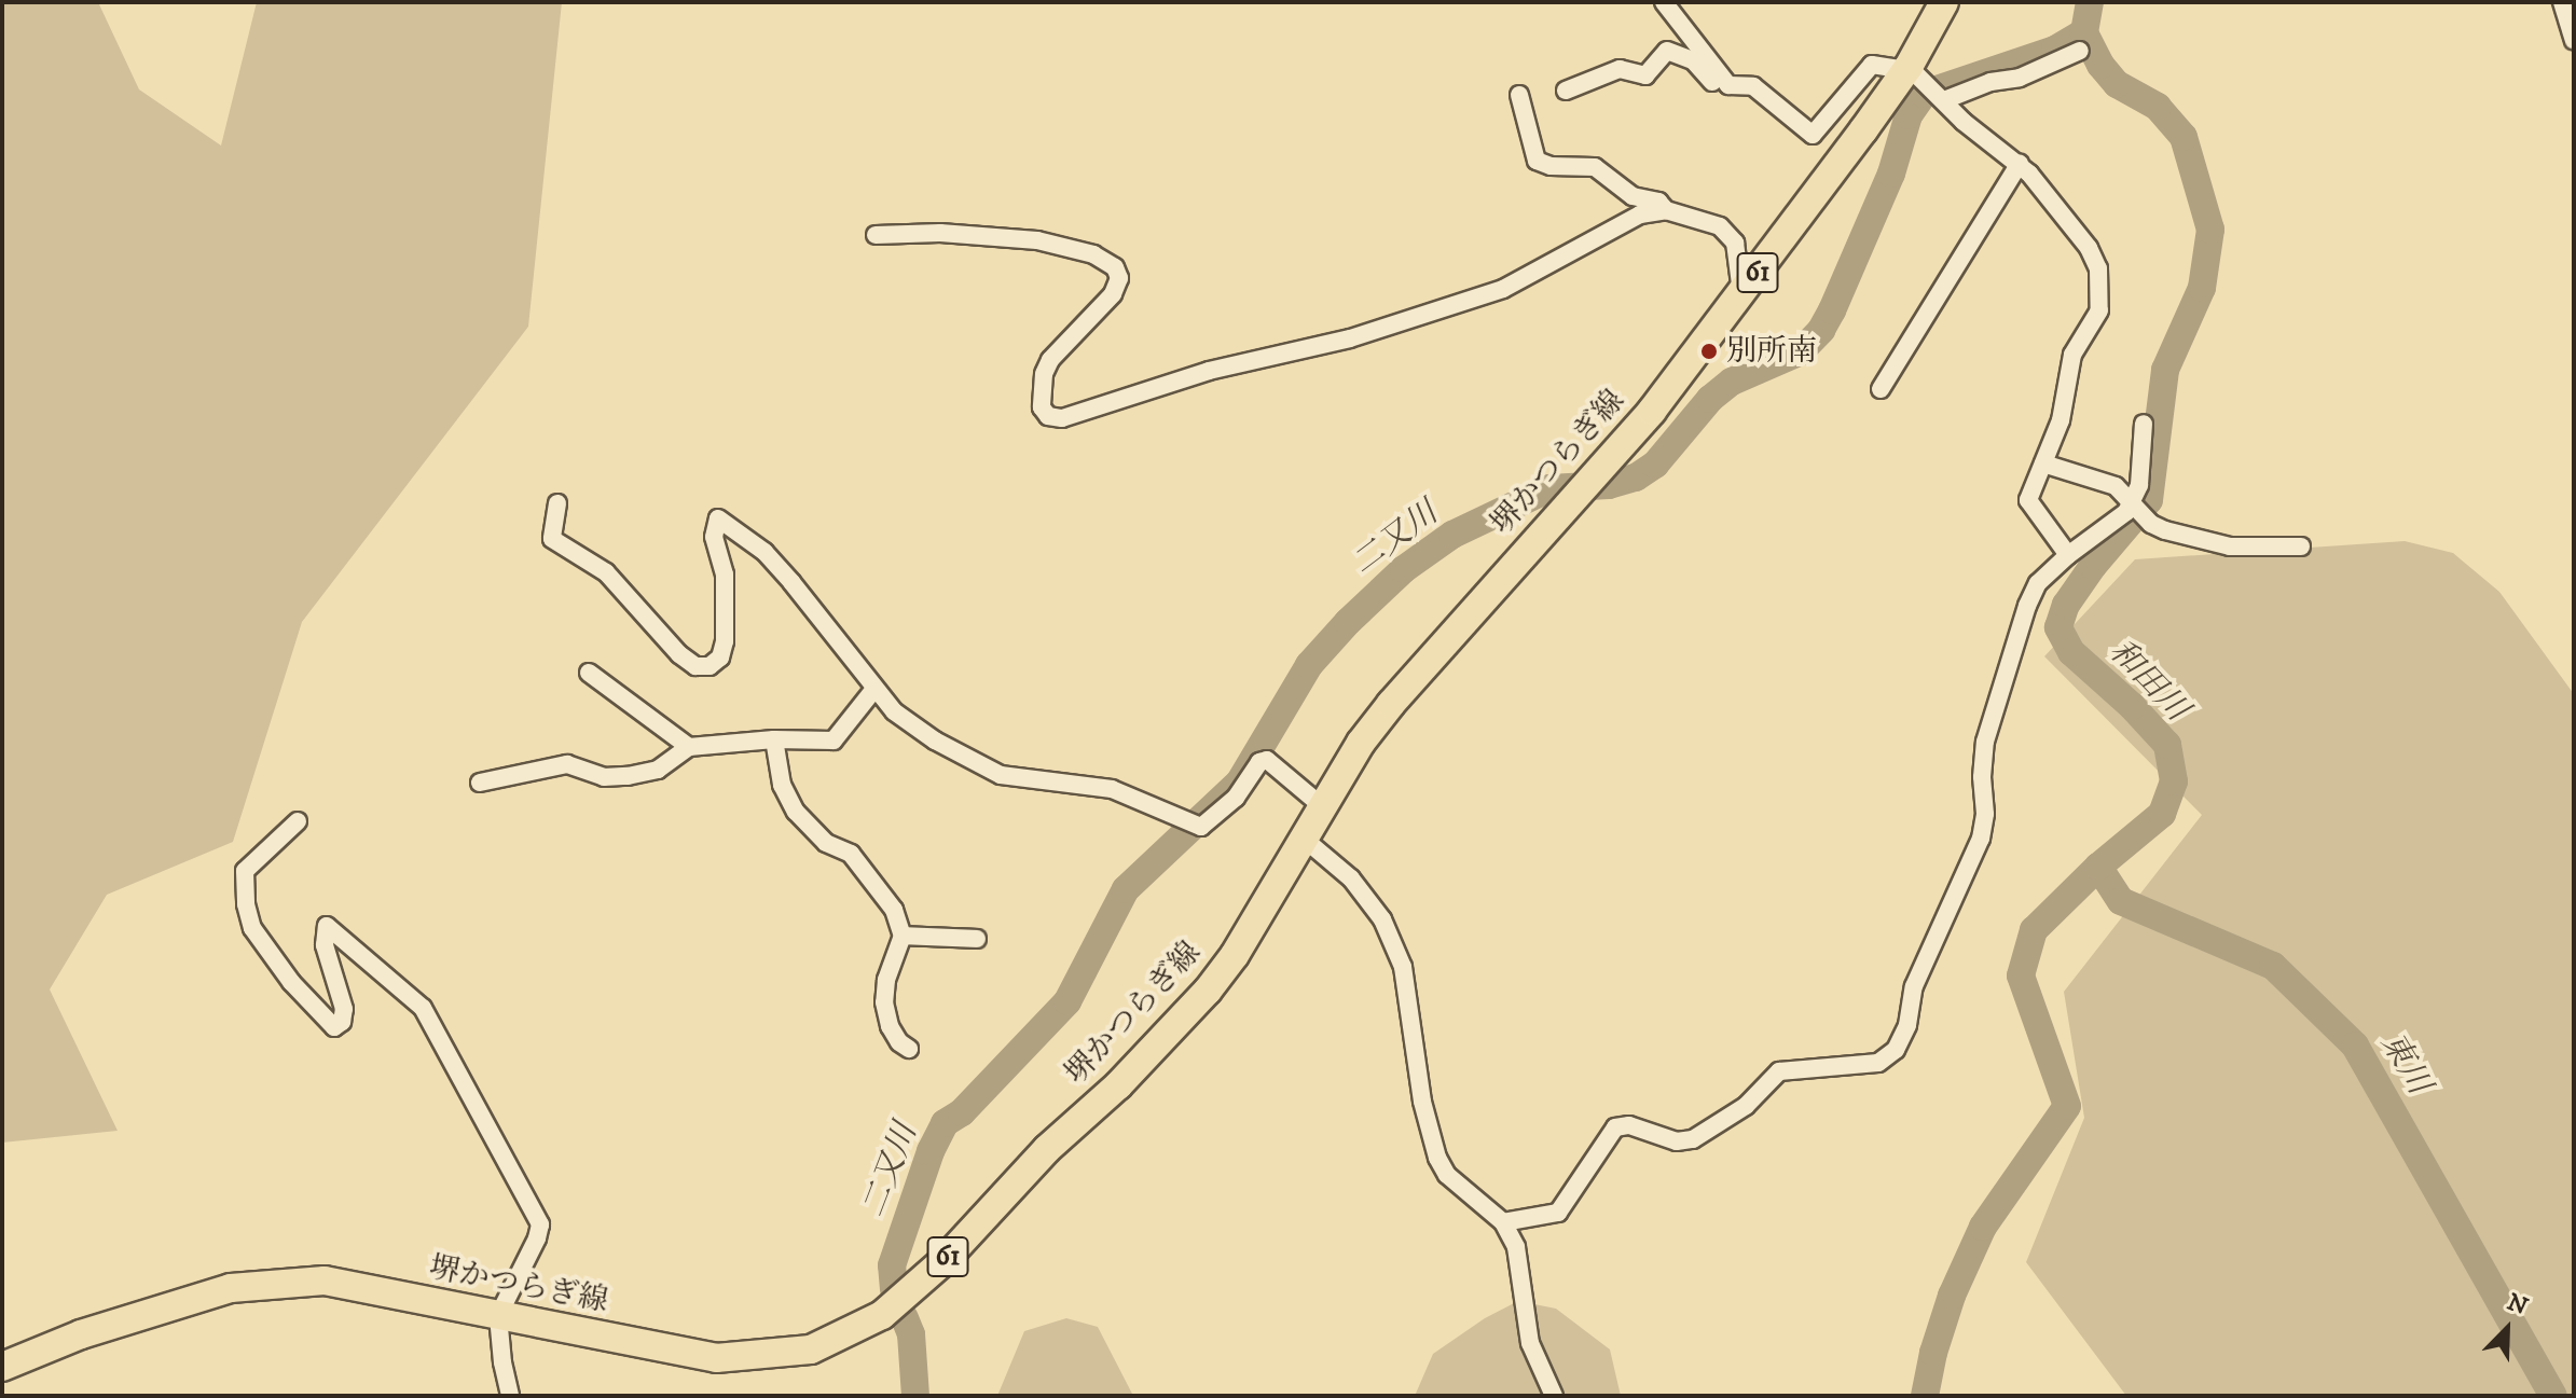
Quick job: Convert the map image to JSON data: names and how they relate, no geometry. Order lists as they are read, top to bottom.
{
  "streets": {
    "main road": ["61", "堺かつらぎ線"]
  },
  "water": ["二又川", "和田川", "東川"],
  "places": ["別所南"],
  "north": "top right"
}
